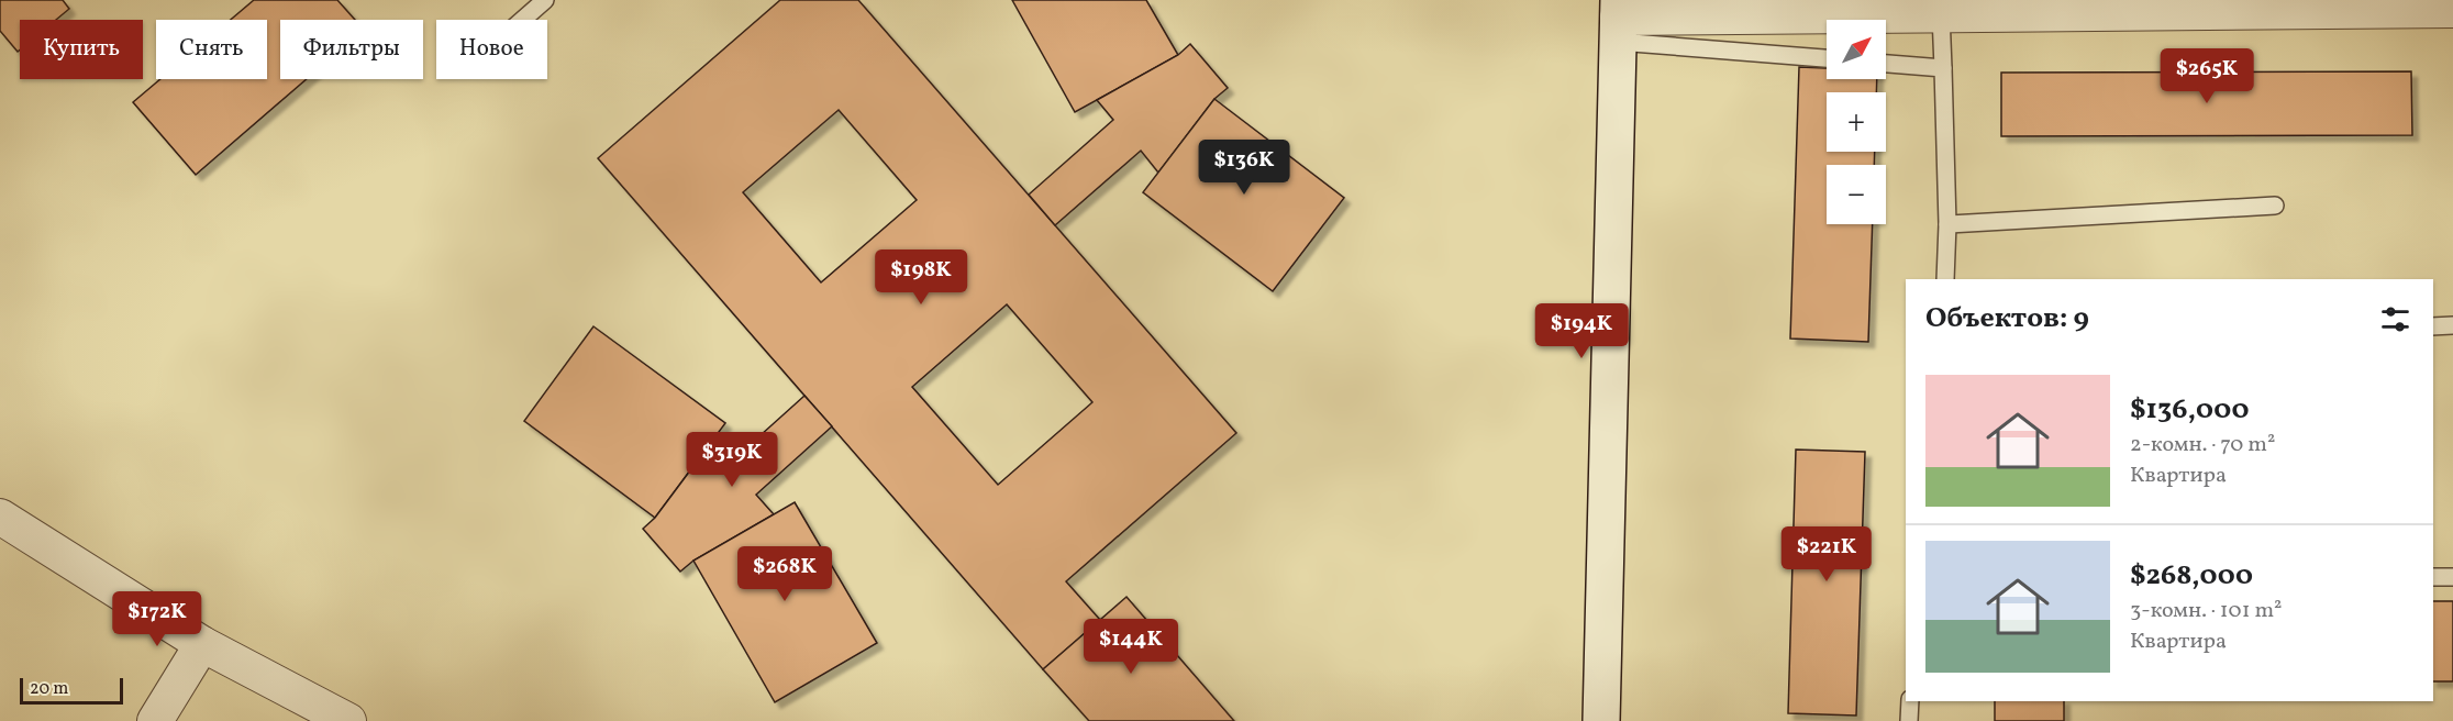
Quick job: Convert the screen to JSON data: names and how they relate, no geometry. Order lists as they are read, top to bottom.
{
  "scale_bar": "20 m",
  "north": "top right",
  "page": {
    "map_buttons": ["+", "−"],
    "chip": [
      "Купить",
      "Снять",
      "Фильтры",
      "Новое"
    ],
    "price": [
      "$265K",
      "$136K",
      "$198K",
      "$194K",
      "$319K",
      "$221K",
      "$268K",
      "$172K",
      "$144K"
    ],
    "heading": "Объектов: 9",
    "list": [
      {
        "name": "$136,000",
        "note": "2-комн. · 70 m² · Квартира"
      },
      {
        "name": "$268,000",
        "note": "3-комн. · 101 m² · Квартира"
      }
    ],
    "scale": "20 m"
  }
}
